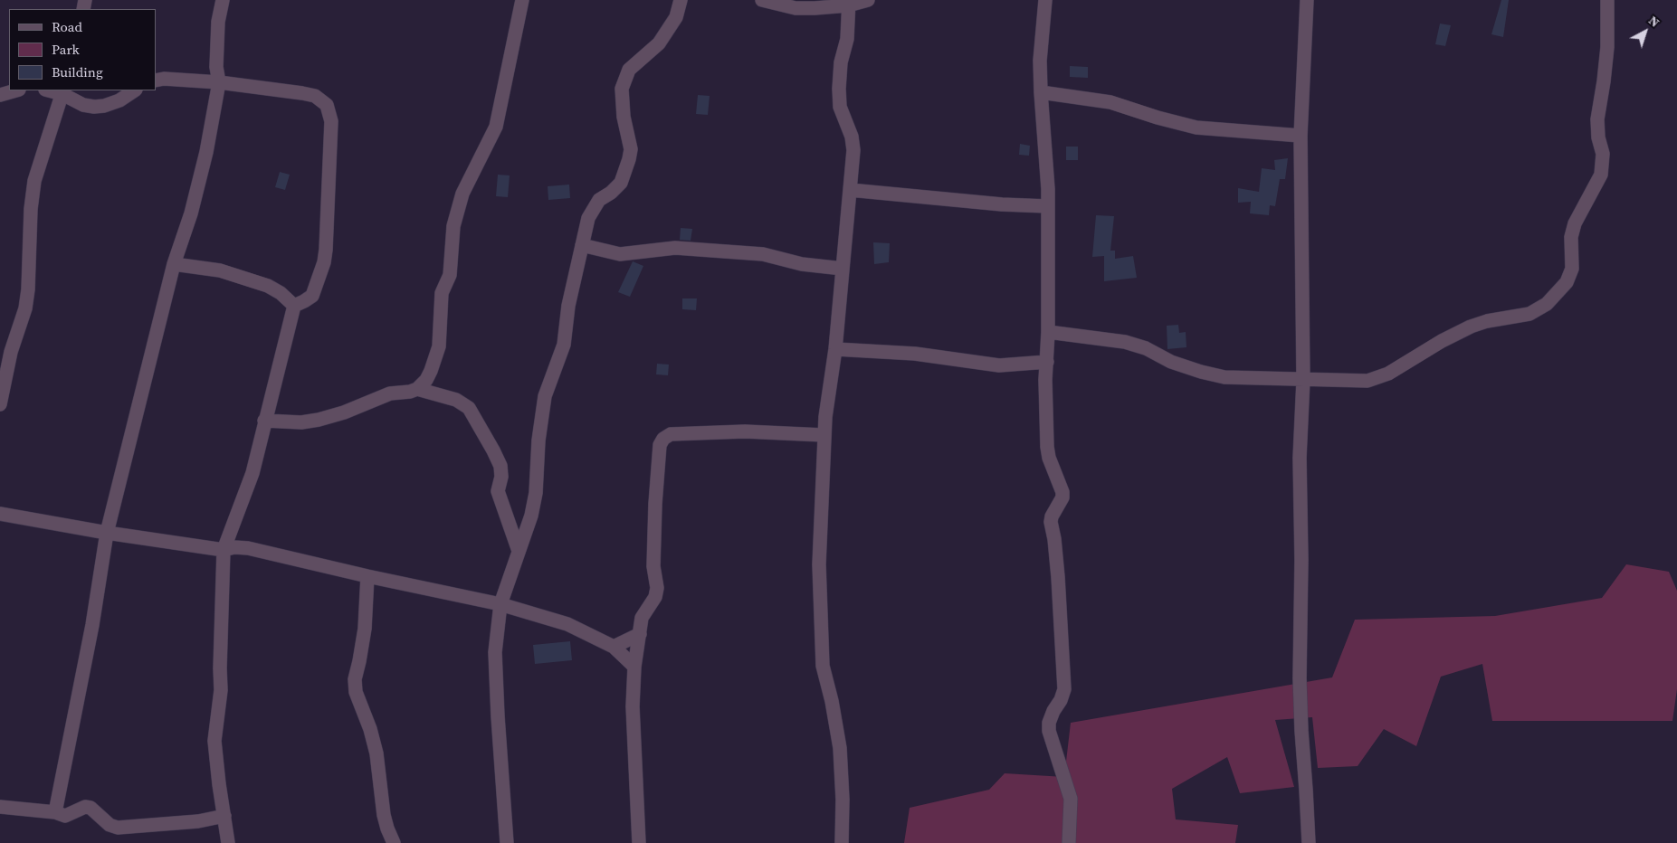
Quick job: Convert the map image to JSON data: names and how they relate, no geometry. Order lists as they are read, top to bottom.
{
  "legend": ["Road", "Park", "Building"],
  "north": "top right"
}
